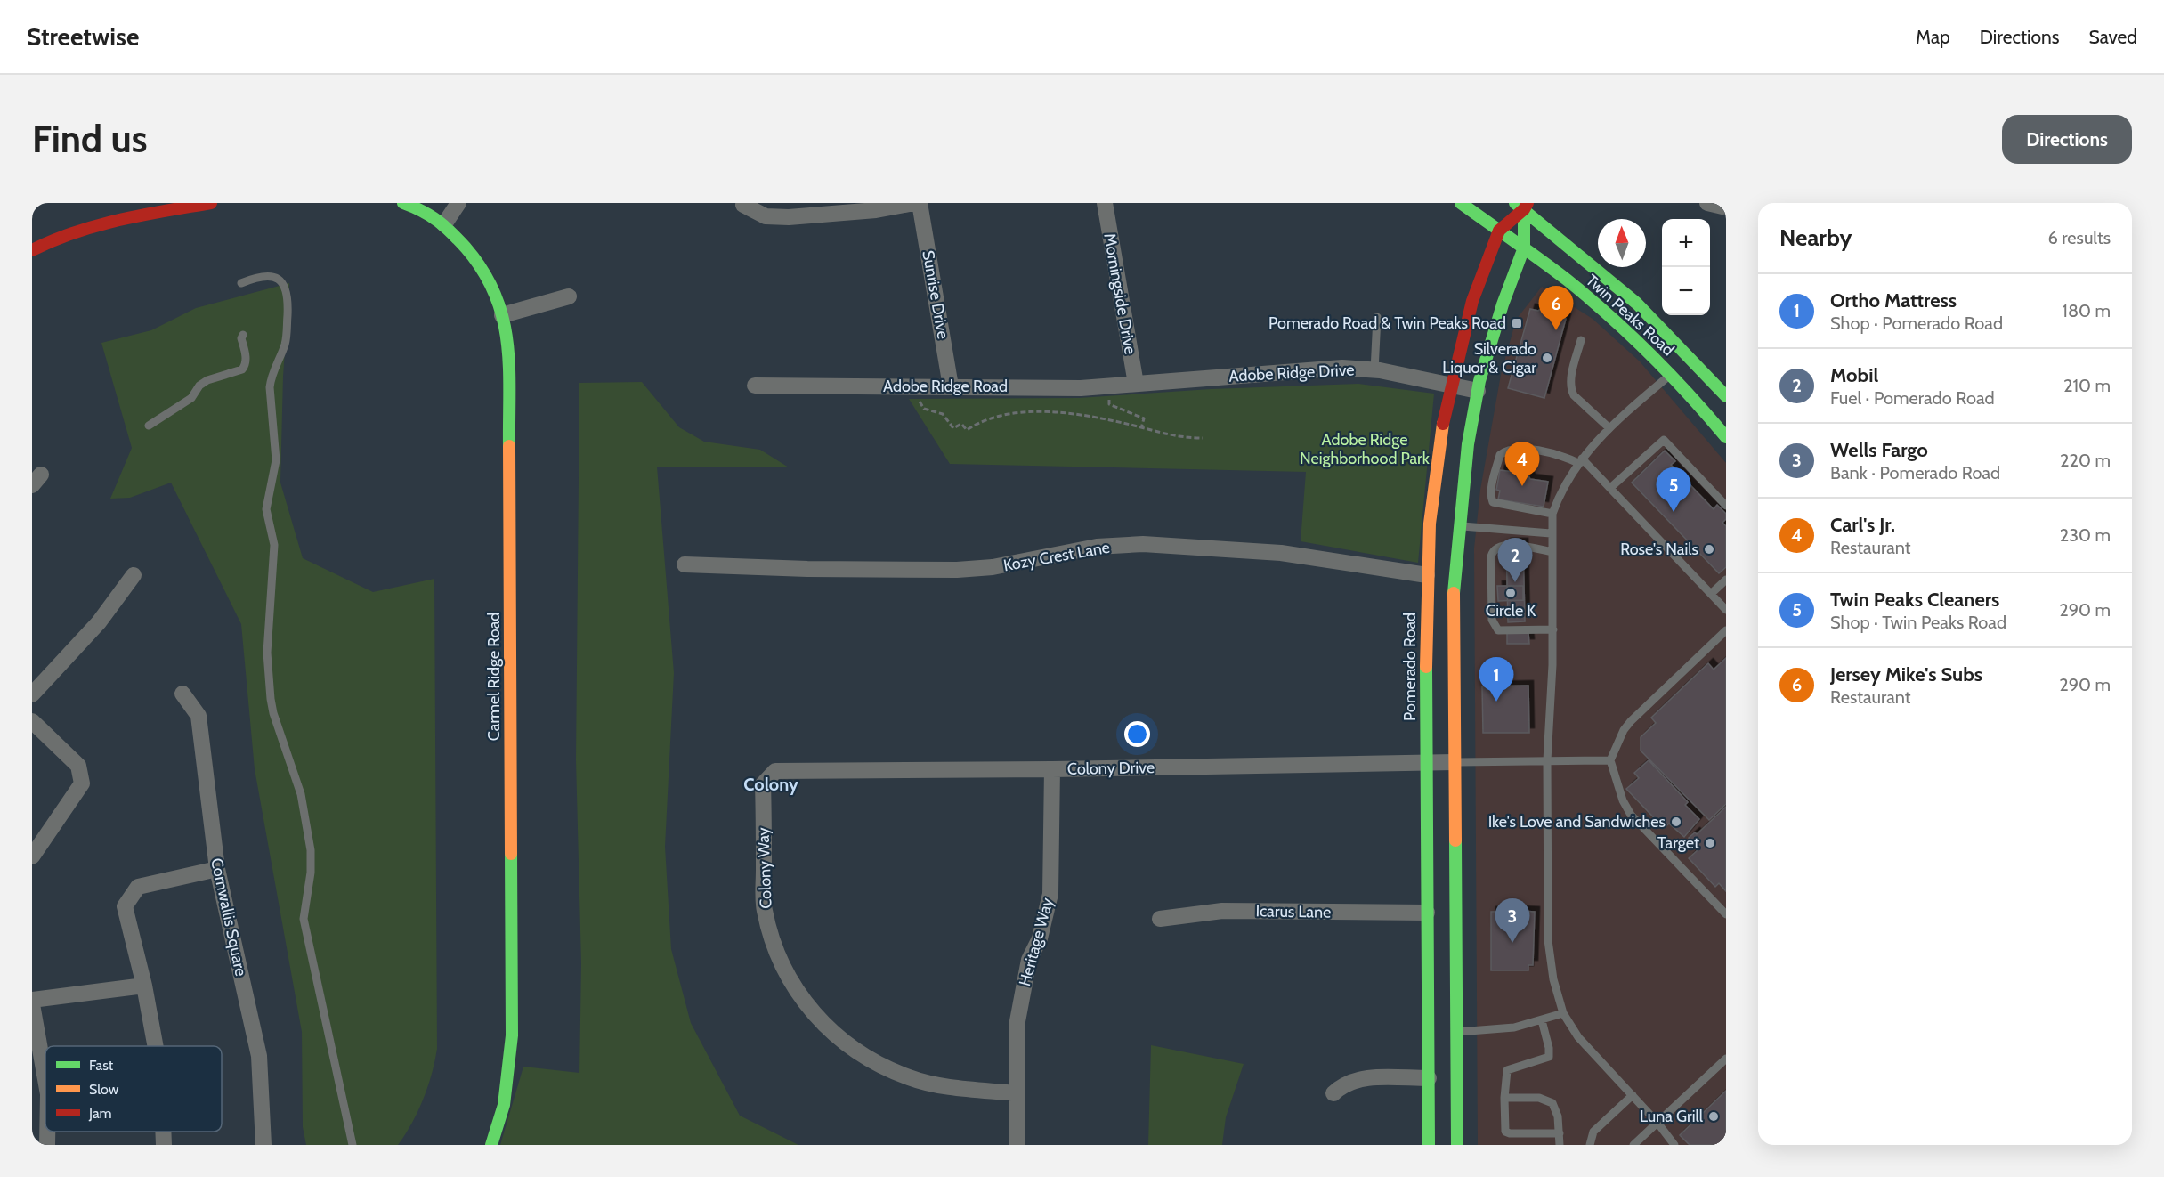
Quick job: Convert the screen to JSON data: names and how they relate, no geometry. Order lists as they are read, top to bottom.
{
  "streets": {
    "main road": ["Twin Peaks Road", "Pomerado Road", "Carmel Ridge Road"],
    "street": [
      "Morningside Drive",
      "Sunrise Drive",
      "Adobe Ridge Drive",
      "Adobe Ridge Road",
      "Kozy Crest Lane",
      "Colony Drive",
      "Colony Way",
      "Icarus Lane",
      "Cornwallis Square",
      "Heritage Way"
    ]
  },
  "crossings": [
    ["Morningside Drive", "Adobe Ridge Drive"],
    ["Morningside Drive", "Adobe Ridge Road"],
    ["Sunrise Drive", "Adobe Ridge Road"],
    ["Twin Peaks Road", "Pomerado Road"],
    ["Adobe Ridge Drive", "Adobe Ridge Road"],
    ["Adobe Ridge Drive", "Pomerado Road"],
    ["Kozy Crest Lane", "Pomerado Road"],
    ["Pomerado Road", "Colony Drive"],
    ["Pomerado Road", "Icarus Lane"],
    ["Colony Drive", "Colony Way"],
    ["Colony Drive", "Heritage Way"],
    ["Colony Way", "Heritage Way"]
  ],
  "districts": ["Colony"],
  "parks": ["Adobe Ridge Neighborhood Park"],
  "places": {
    "transit": ["Pomerado Road & Twin Peaks Road"],
    "other": [
      "Silverado Liquor & Cigar",
      "Rose's Nails",
      "Circle K",
      "Ike's Love and Sandwiches",
      "Target",
      "Luna Grill"
    ]
  },
  "legend": ["Fast", "Slow", "Jam"],
  "north": "top",
  "page": {
    "header": "Streetwise",
    "nav": ["Map", "Directions", "Saved"],
    "buttons": "Directions",
    "title": "Find us",
    "heading": ["Nearby", "6 results"],
    "map_buttons": ["+", "−"],
    "list": [
      {
        "mark": "1",
        "name": "Ortho Mattress",
        "note": "Shop · Pomerado Road",
        "value": "180 m"
      },
      {
        "mark": "2",
        "name": "Mobil",
        "note": "Fuel · Pomerado Road",
        "value": "210 m"
      },
      {
        "mark": "3",
        "name": "Wells Fargo",
        "note": "Bank · Pomerado Road",
        "value": "220 m"
      },
      {
        "mark": "4",
        "name": "Carl's Jr.",
        "note": "Restaurant",
        "value": "230 m"
      },
      {
        "mark": "5",
        "name": "Twin Peaks Cleaners",
        "note": "Shop · Twin Peaks Road",
        "value": "290 m"
      },
      {
        "mark": "6",
        "name": "Jersey Mike's Subs",
        "note": "Restaurant",
        "value": "290 m"
      }
    ],
    "pins": [
      "6",
      "4",
      "5",
      "2",
      "1",
      "3"
    ]
  }
}
